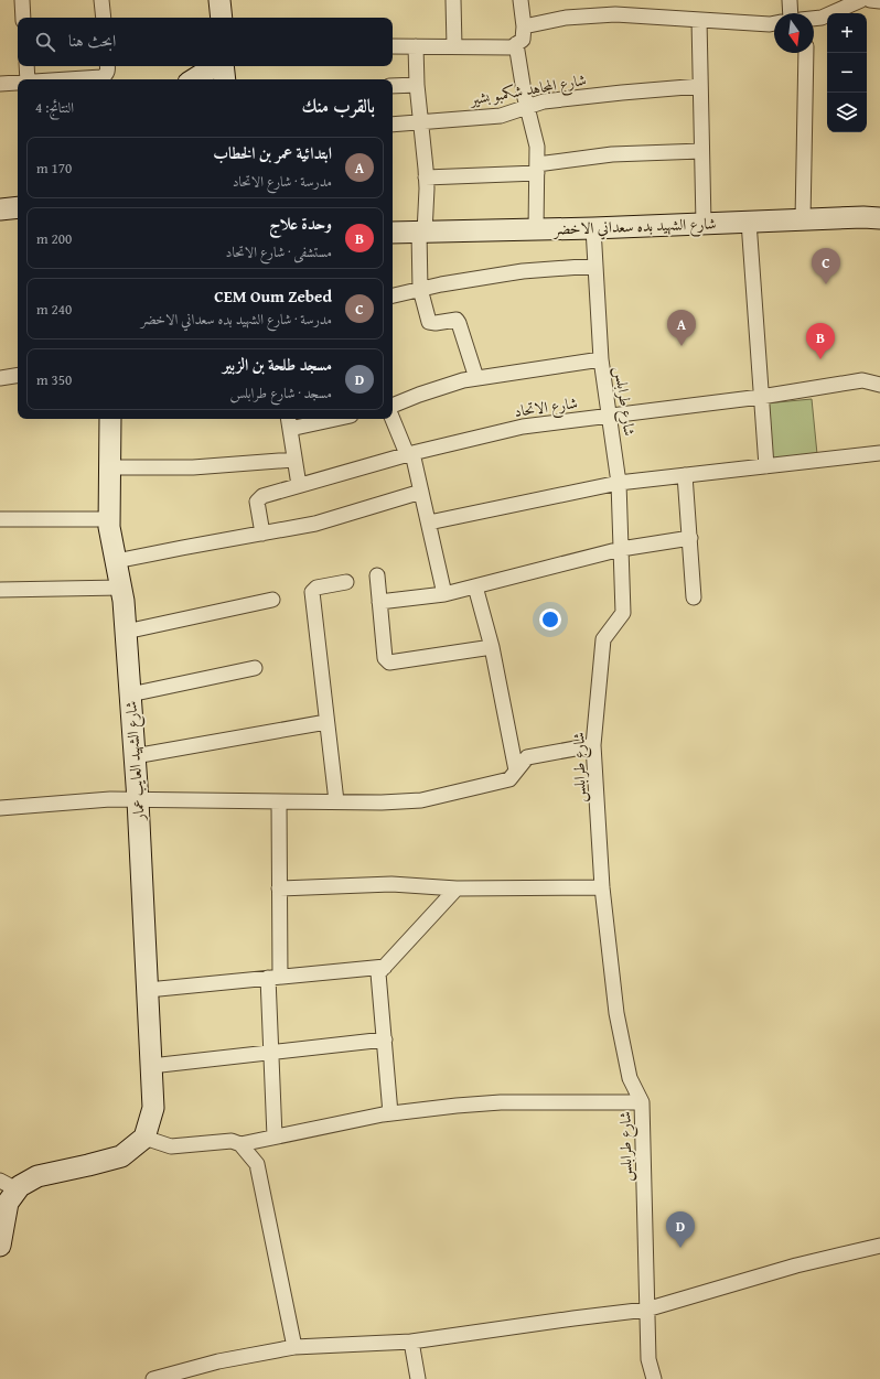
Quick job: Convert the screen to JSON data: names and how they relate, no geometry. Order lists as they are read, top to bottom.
{
  "streets": {
    "street": [
      "شارع المجاهد شكمبو بشير",
      "شارع الشهيد بده سعداني الاخضر",
      "شارع طرابلس",
      "شارع الاتحاد",
      "شارع الشهيد العايب عمار"
    ]
  },
  "crossings": [
    ["شارع الشهيد بده سعداني الاخضر", "شارع طرابلس"],
    ["شارع طرابلس", "شارع الاتحاد"]
  ],
  "north": "bottom",
  "page": {
    "map_buttons": ["+", "−"],
    "search": "ابحث هنا",
    "heading": ["بالقرب منك", "النتائج: 4"],
    "list": [
      {
        "mark": "A",
        "name": "ابتدائية عمر بن الخطاب",
        "note": "مدرسة · شارع الاتحاد",
        "value": "170 m"
      },
      {
        "mark": "B",
        "name": "وحدة علاج",
        "note": "مستشفى · شارع الاتحاد",
        "value": "200 m"
      },
      {
        "mark": "C",
        "name": "CEM Oum Zebed",
        "note": "مدرسة · شارع الشهيد بده سعداني الاخضر",
        "value": "240 m"
      },
      {
        "mark": "D",
        "name": "مسجد طلحة بن الزبير",
        "note": "مسجد · شارع طرابلس",
        "value": "350 m"
      }
    ],
    "pins": [
      "C",
      "A",
      "B",
      "D"
    ]
  }
}
